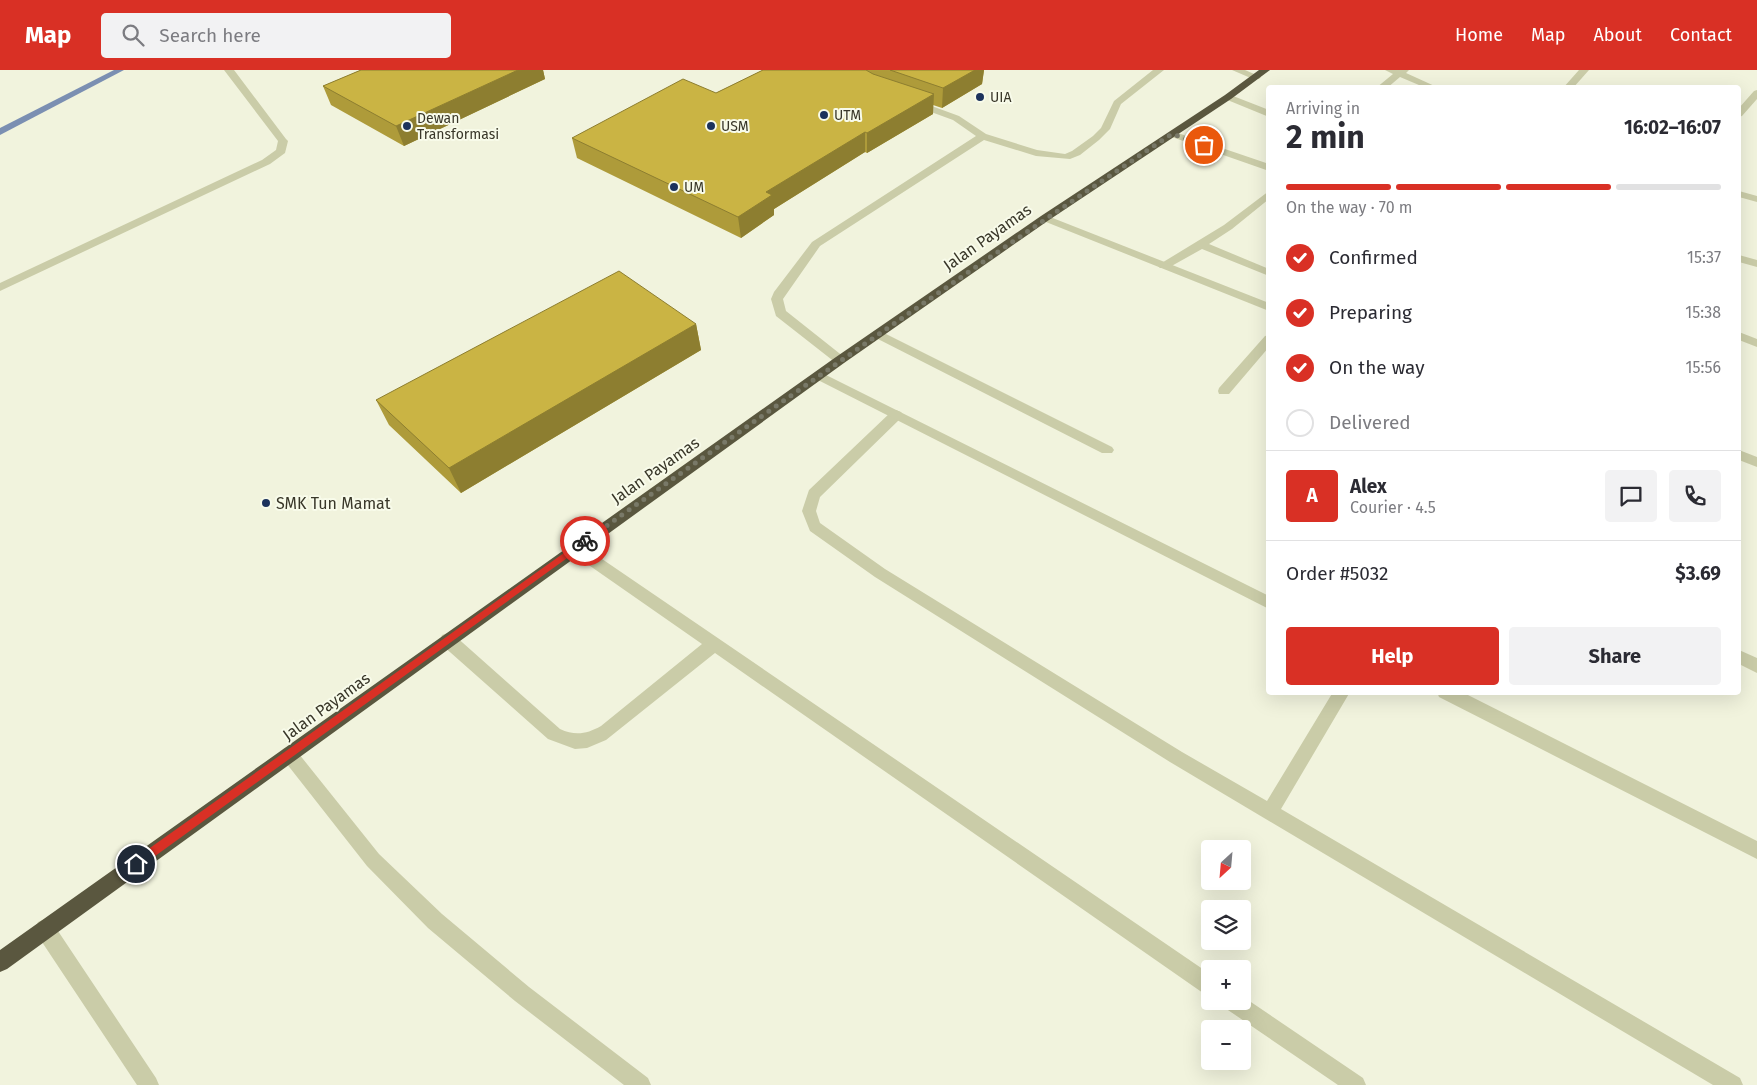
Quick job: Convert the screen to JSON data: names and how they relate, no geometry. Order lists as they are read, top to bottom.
{
  "streets": {
    "highway": ["Jalan Payamas"]
  },
  "places": [
    "UIA",
    "UTM",
    "Dewan Transformasi",
    "USM",
    "UM",
    "SMK Tun Mamat"
  ],
  "north": "bottom left",
  "page": {
    "header": "Map",
    "search": "Search here",
    "nav": [
      "Home",
      "Map",
      "About",
      "Contact"
    ],
    "heading": ["2 min", "Arriving in", "16:02–16:07"],
    "panel": [
      "Alex",
      "Courier · 4.5",
      "Order #5032",
      "$3.69"
    ],
    "bar": "On the way · 70 m",
    "list": [
      ["Confirmed", "15:37"],
      ["Preparing", "15:38"],
      ["On the way", "15:56"],
      "Delivered"
    ],
    "round": "A",
    "buttons": ["Help", "Share"],
    "map_buttons": ["+", "−"]
  }
}
